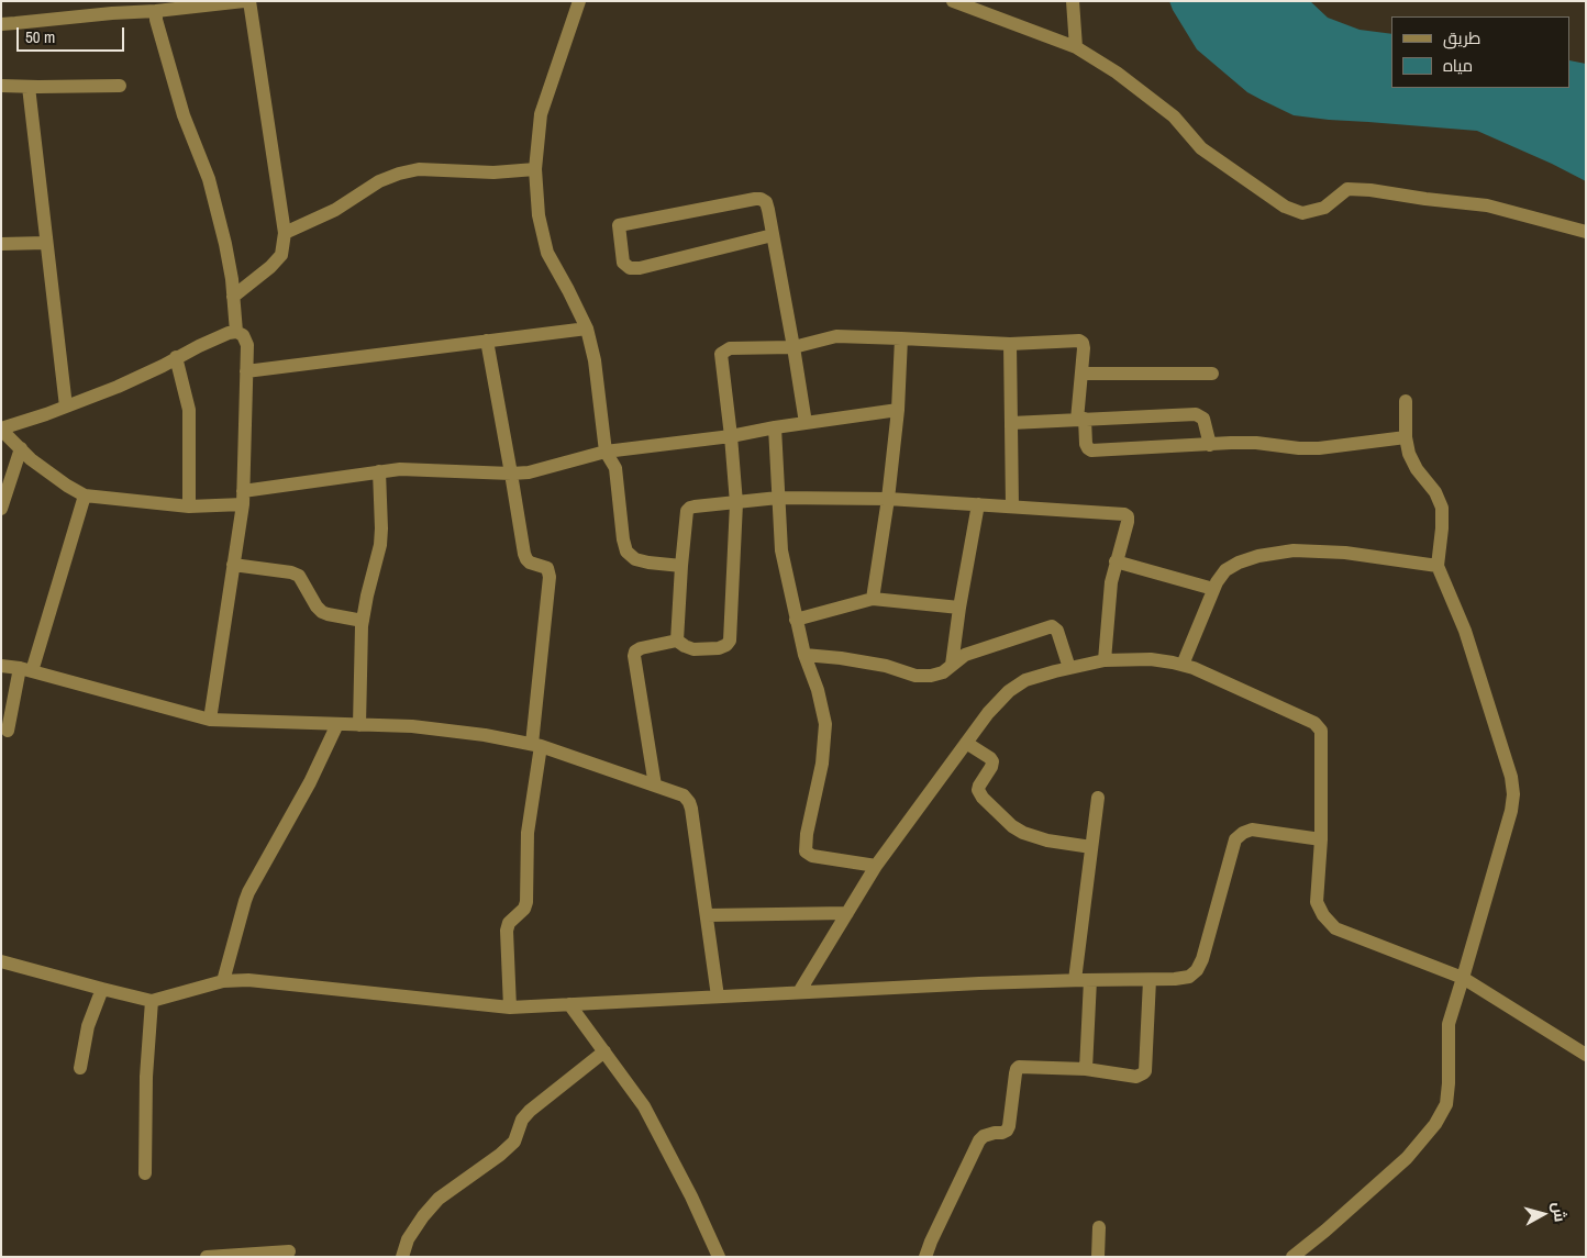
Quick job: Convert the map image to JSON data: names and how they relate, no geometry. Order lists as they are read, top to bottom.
{
  "legend": ["طريق", "مياه"],
  "scale_bar": "50 m",
  "north": "right"
}
